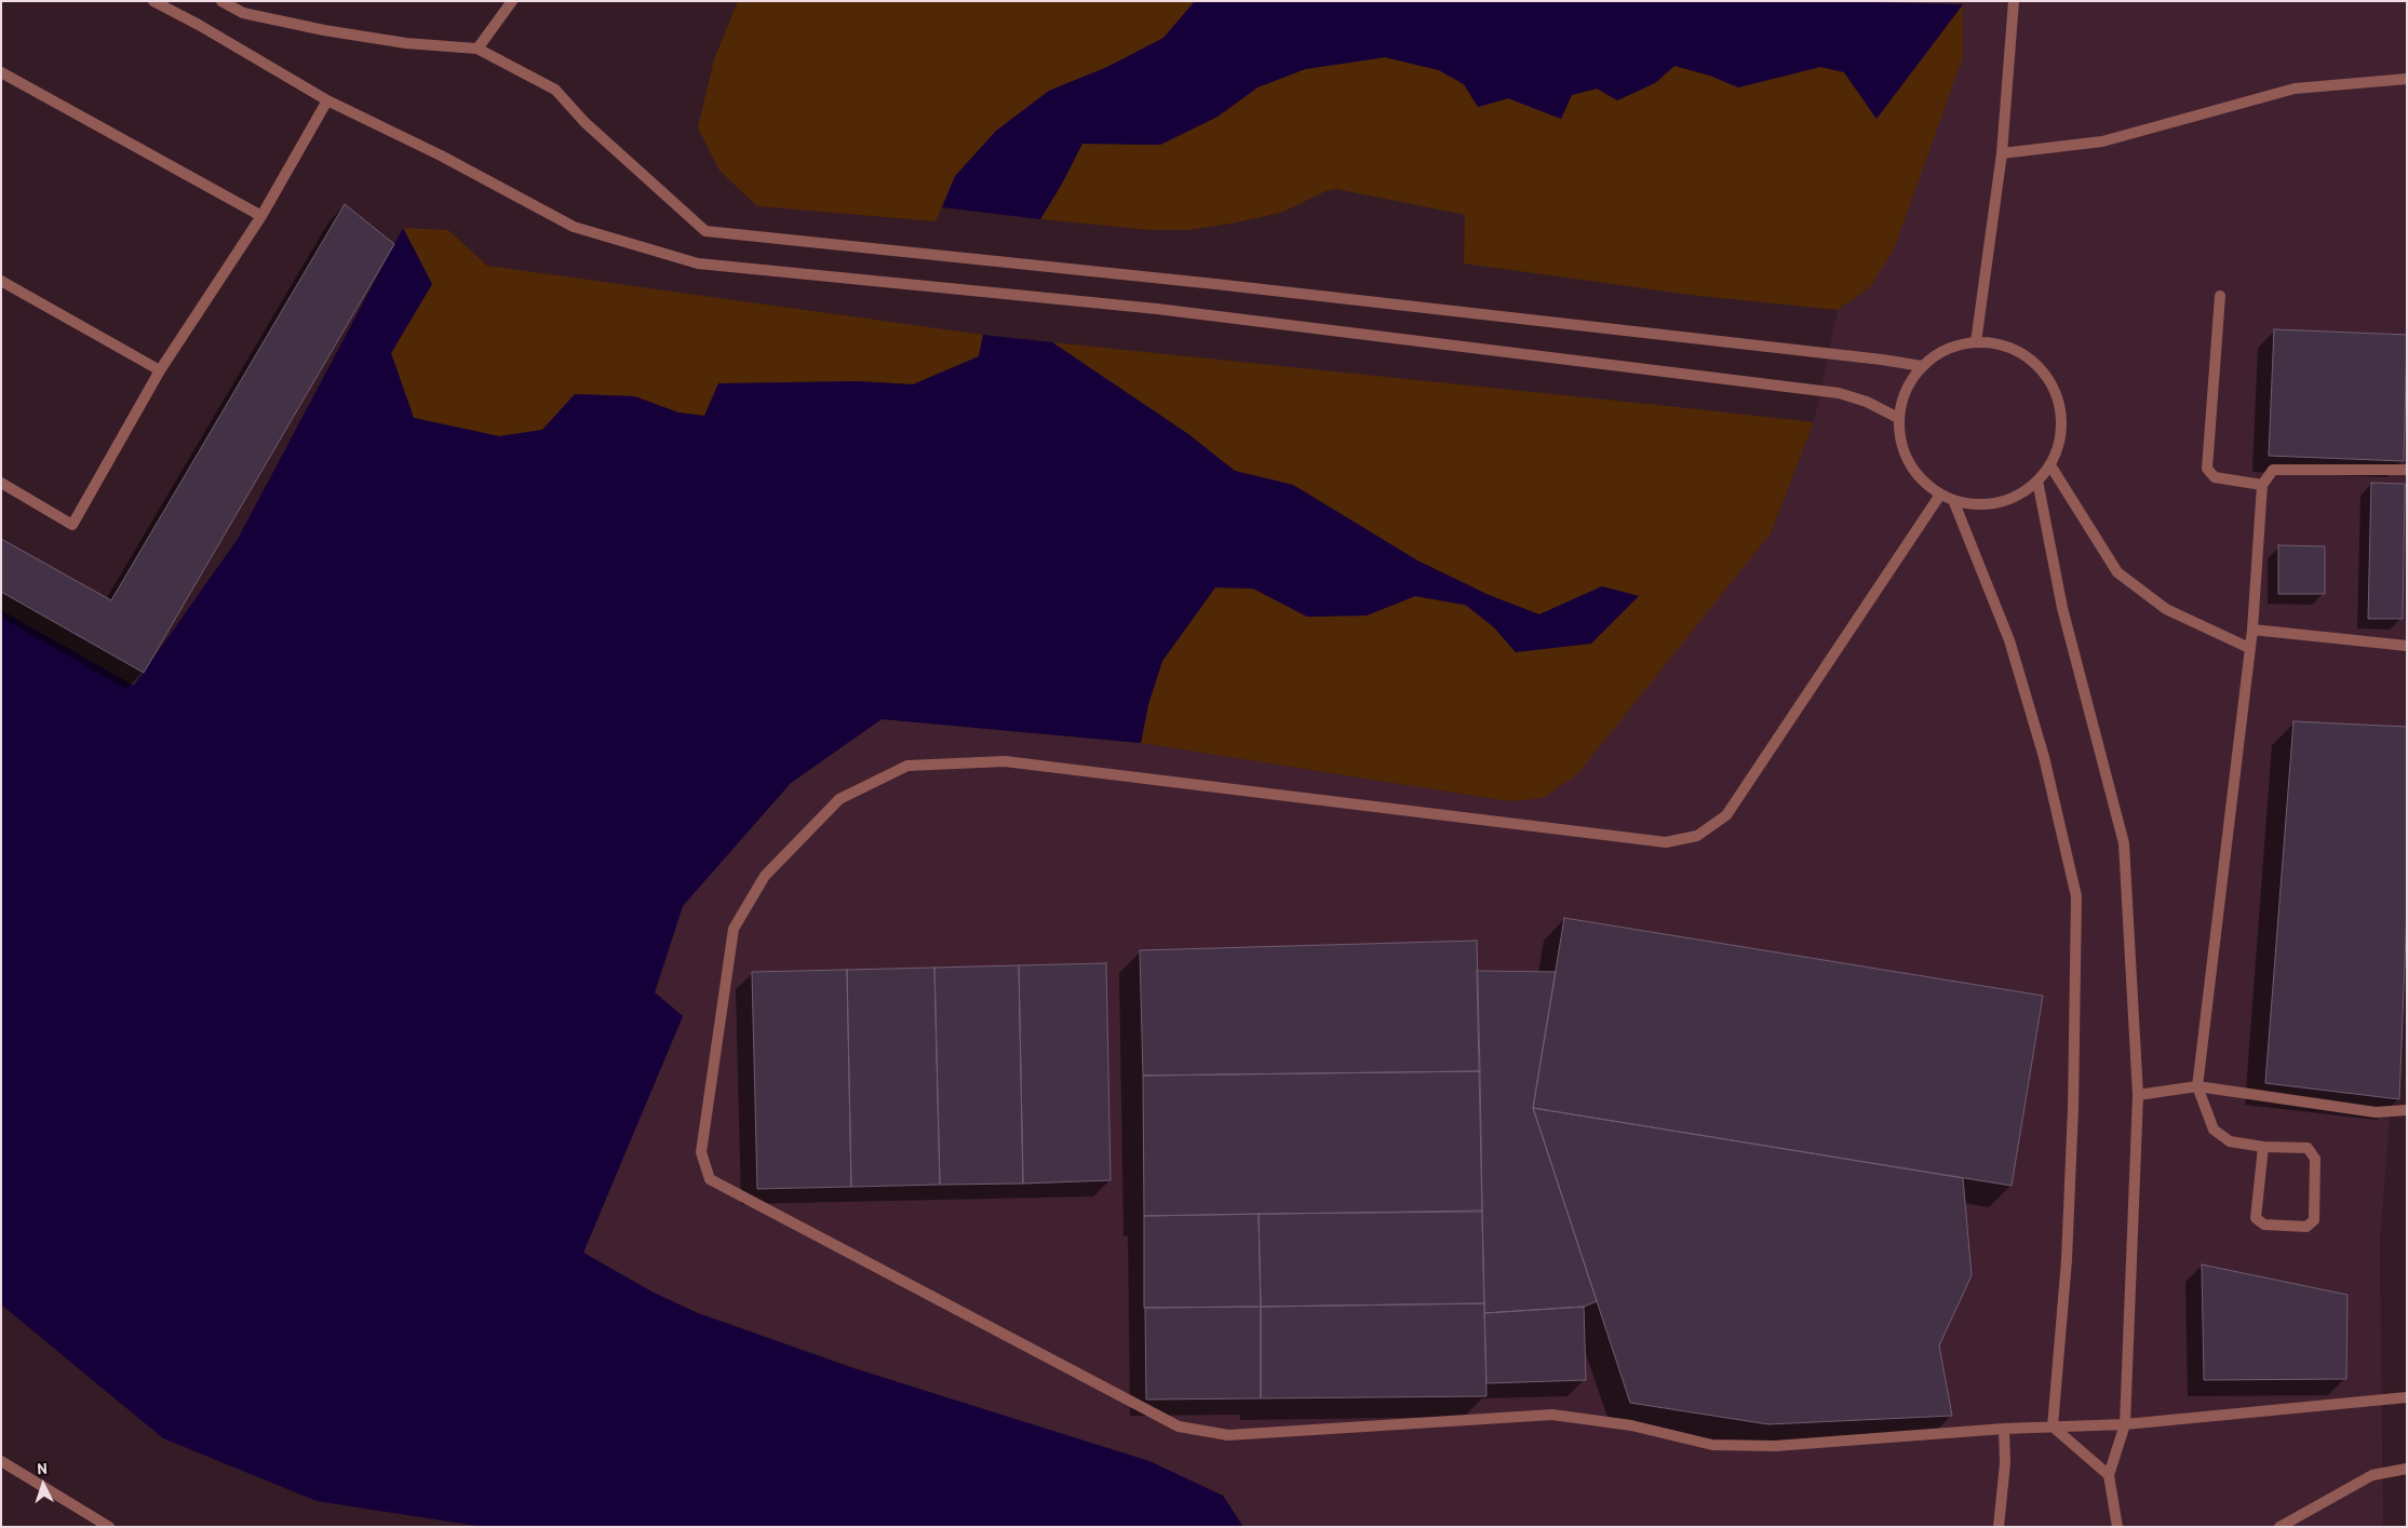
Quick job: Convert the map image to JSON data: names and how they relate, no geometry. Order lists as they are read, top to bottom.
{
  "north": "top"
}
